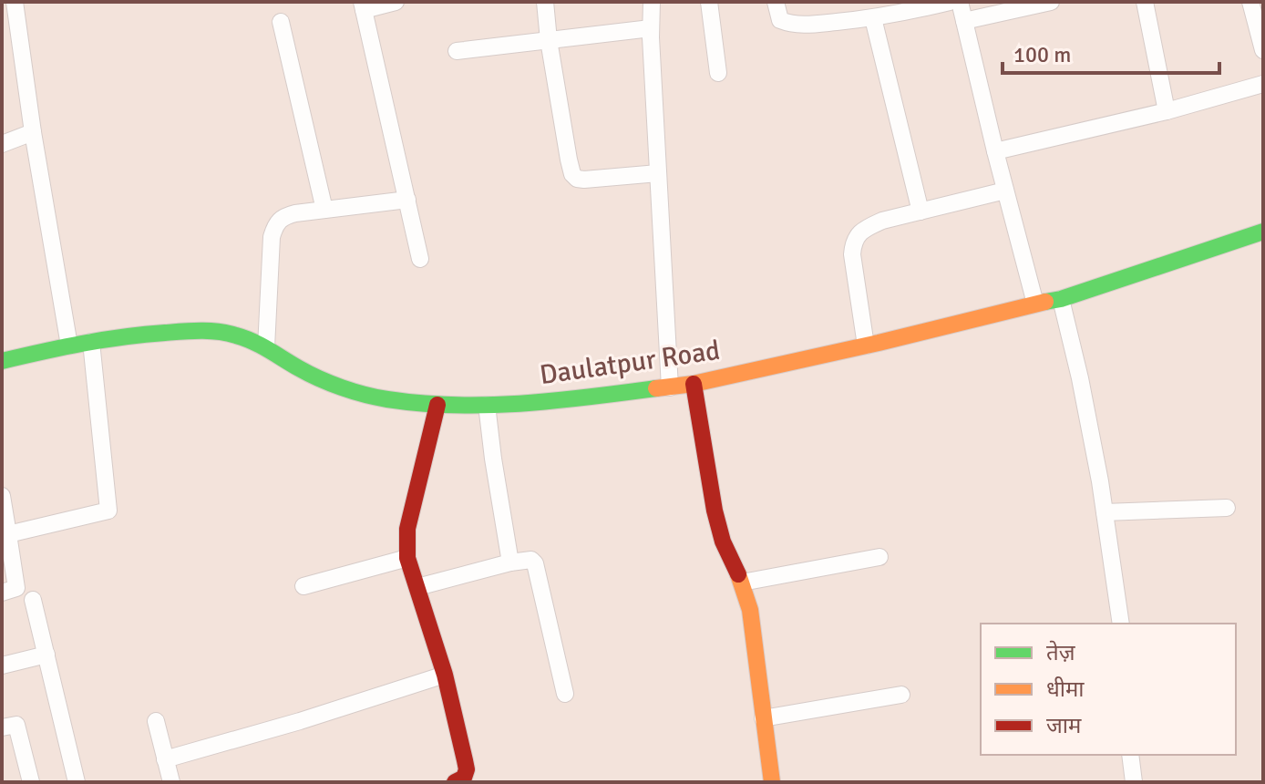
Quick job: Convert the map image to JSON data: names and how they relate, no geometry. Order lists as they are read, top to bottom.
{
  "streets": {
    "street": ["Daulatpur Road"]
  },
  "legend": ["तेज़", "धीमा", "जाम"],
  "scale_bar": "100 m"
}
